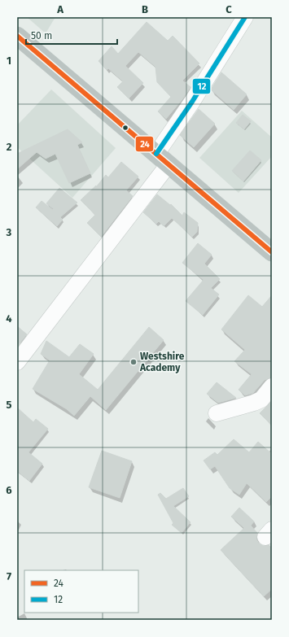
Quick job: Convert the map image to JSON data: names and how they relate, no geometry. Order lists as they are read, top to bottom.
{
  "places": ["Westshire Academy"],
  "lines": ["transit line 12", "transit line 24"],
  "legend": ["24", "12"],
  "scale_bar": "50 m",
  "grid": {
    "columns": ["A", "B", "C"],
    "rows": [
      "1",
      "2",
      "3",
      "4",
      "5",
      "6",
      "7"
    ]
  }
}
